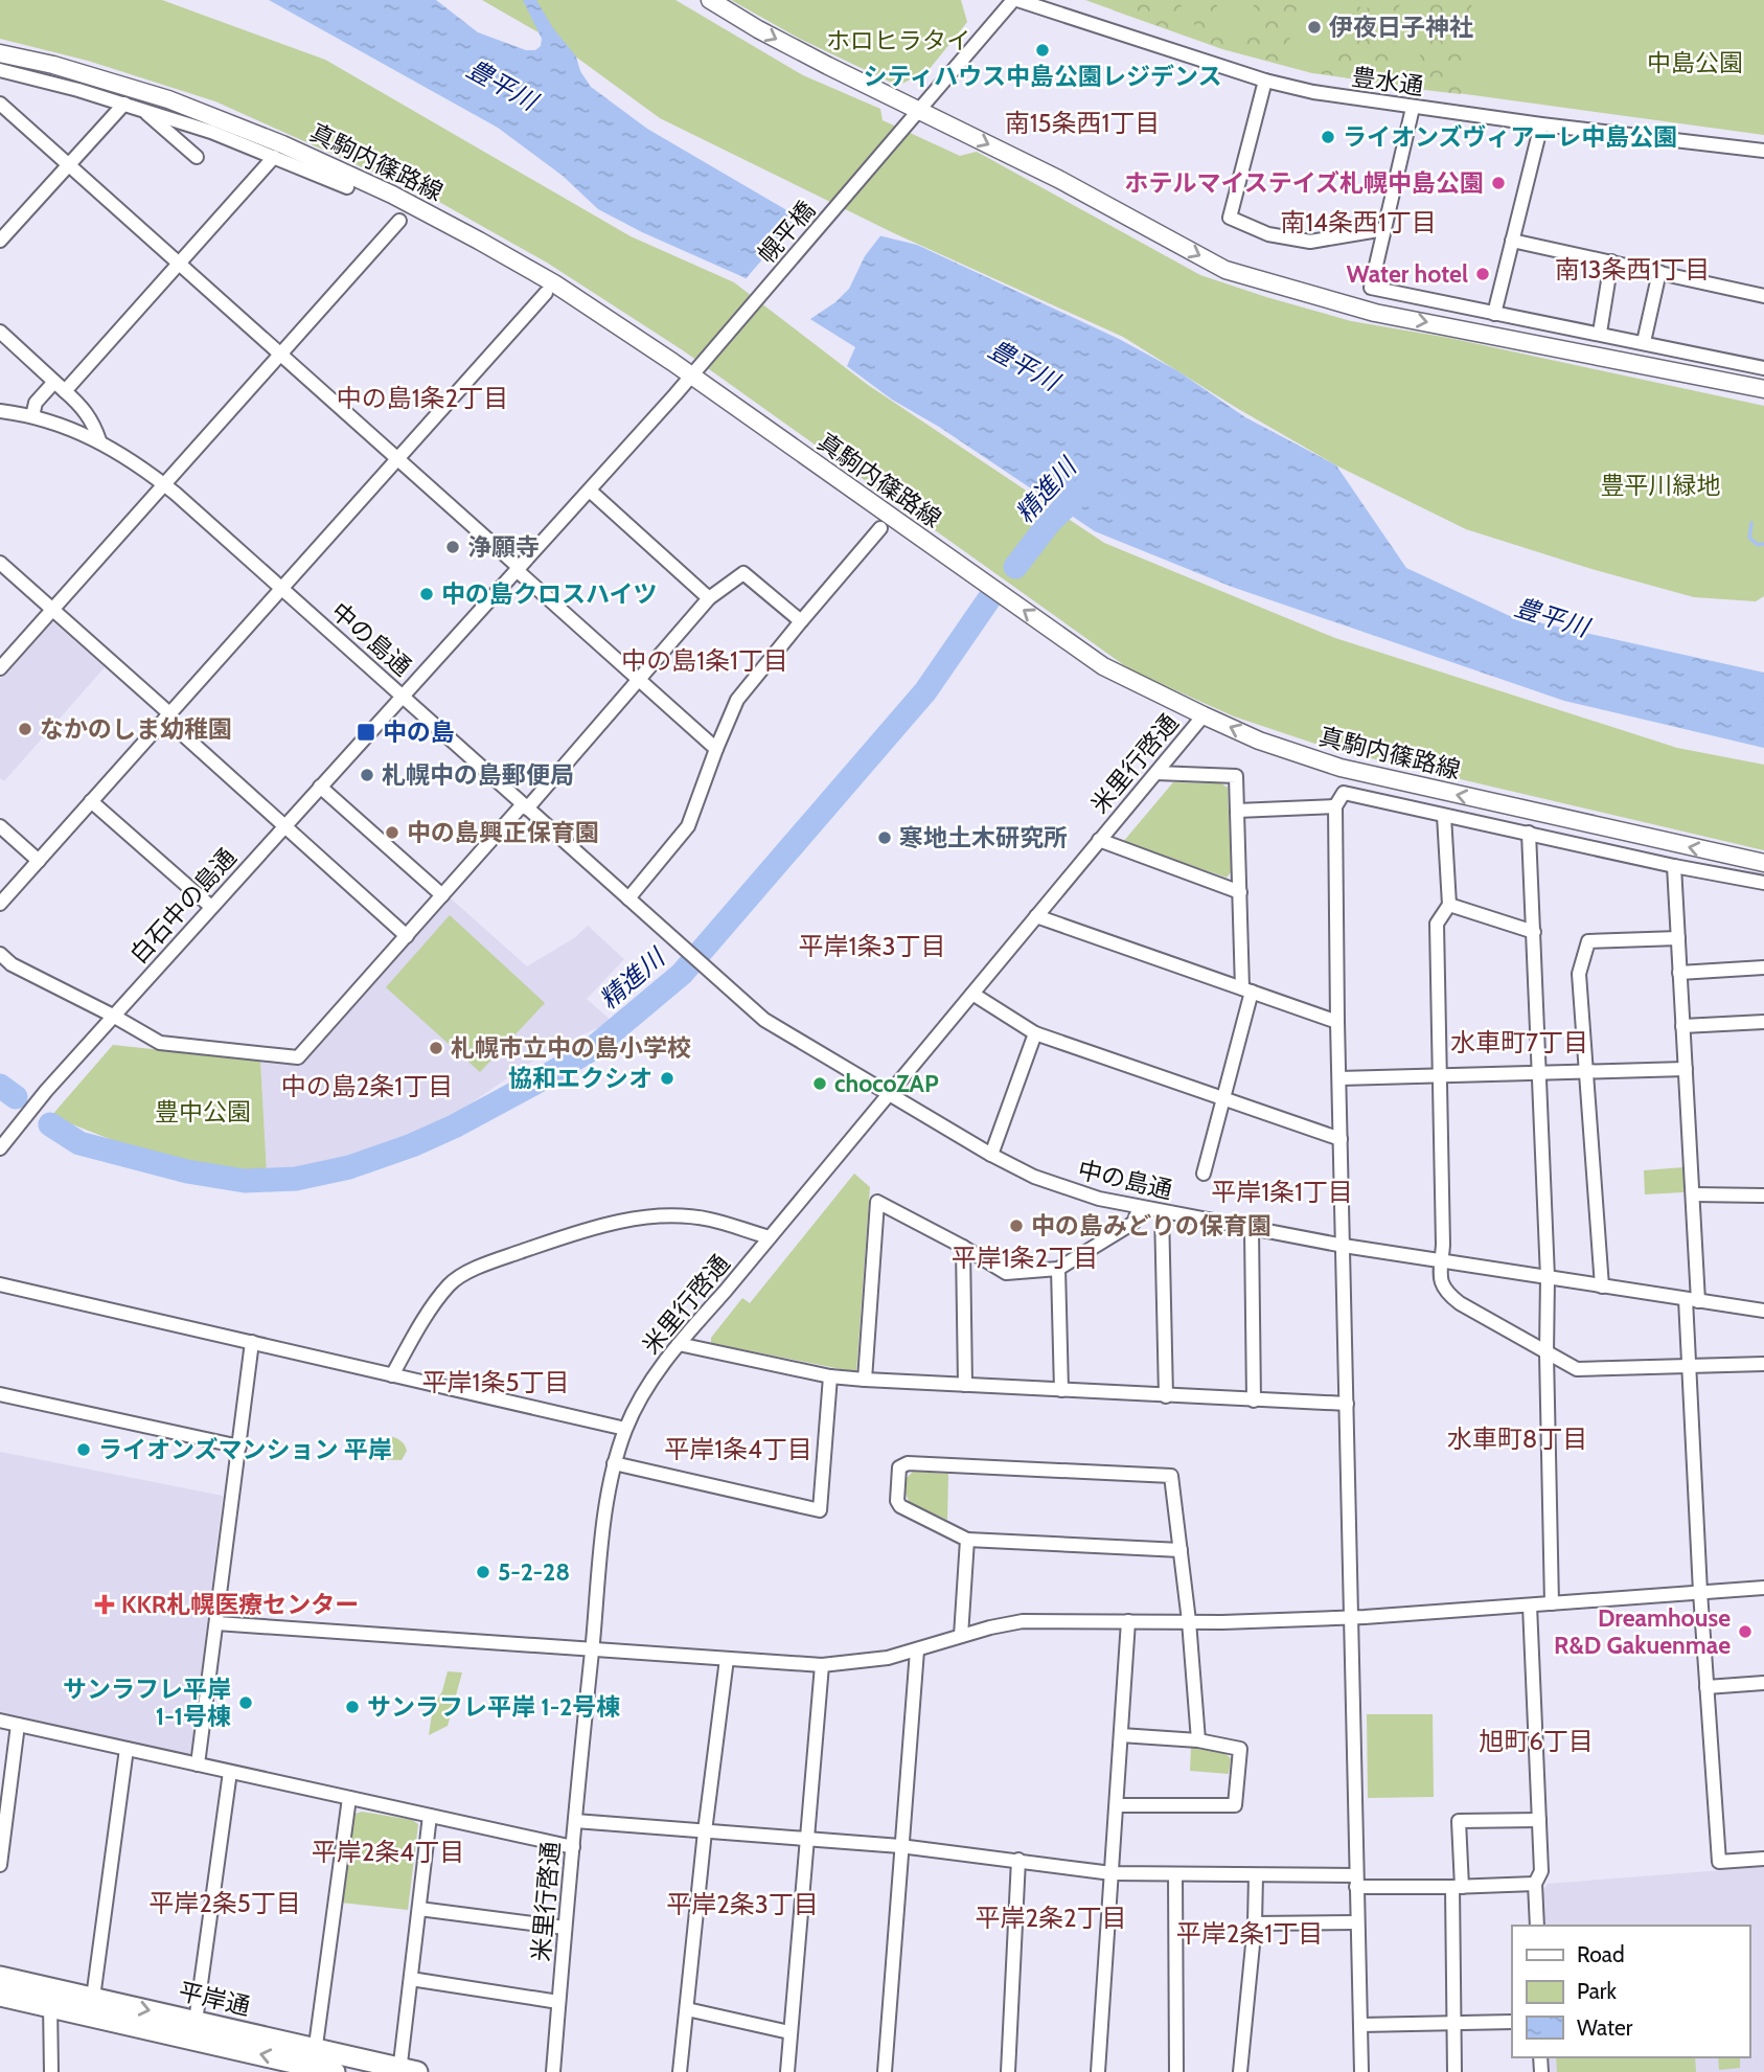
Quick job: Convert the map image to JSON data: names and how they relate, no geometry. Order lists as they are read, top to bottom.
{
  "streets": {
    "highway": ["平岸通"],
    "main road": ["真駒内篠路線"],
    "street": [
      "豊水通",
      "幌平橋",
      "中の島通",
      "米里行啓通",
      "白石中の島通"
    ]
  },
  "crossings": [
    ["真駒内篠路線", "幌平橋"],
    ["真駒内篠路線", "米里行啓通"],
    ["幌平橋", "白石中の島通"],
    ["中の島通", "米里行啓通"],
    ["中の島通", "白石中の島通"]
  ],
  "one_way": ["真駒内篠路線"],
  "districts": [
    "南15条西1丁目",
    "南14条西1丁目",
    "南13条西1丁目",
    "中の島1条2丁目",
    "中の島1条1丁目",
    "平岸1条3丁目",
    "水車町7丁目",
    "中の島2条1丁目",
    "平岸1条1丁目",
    "平岸1条2丁目",
    "平岸1条5丁目",
    "水車町8丁目",
    "平岸1条4丁目",
    "旭町6丁目",
    "平岸2条4丁目",
    "平岸2条5丁目",
    "平岸2条3丁目",
    "平岸2条2丁目",
    "平岸2条1丁目"
  ],
  "water": ["豊平川", "精進川"],
  "parks": [
    "ホロヒラタイ",
    "中島公園",
    "豊平川緑地",
    "豊中公園"
  ],
  "places": {
    "other": [
      "伊夜日子神社",
      "シティハウス中島公園レジデンス",
      "ライオンズヴィアーレ中島公園",
      "ホテルマイステイズ札幌中島公園",
      "Water hotel",
      "浄願寺",
      "中の島クロスハイツ",
      "なかのしま幼稚園",
      "札幌中の島郵便局",
      "中の島興正保育園",
      "寒地土木研究所",
      "札幌市立中の島小学校",
      "協和エクシオ",
      "chocoZAP",
      "中の島みどりの保育園",
      "ライオンズマンション 平岸",
      "5-2-28",
      "Dreamhouse R&D Gakuenmae",
      "サンラフレ平岸 1-1号棟",
      "サンラフレ平岸 1-2号棟"
    ],
    "transit": ["中の島"],
    "health": ["KKR札幌医療センター"]
  },
  "legend": ["Road", "Park", "Water"]
}
